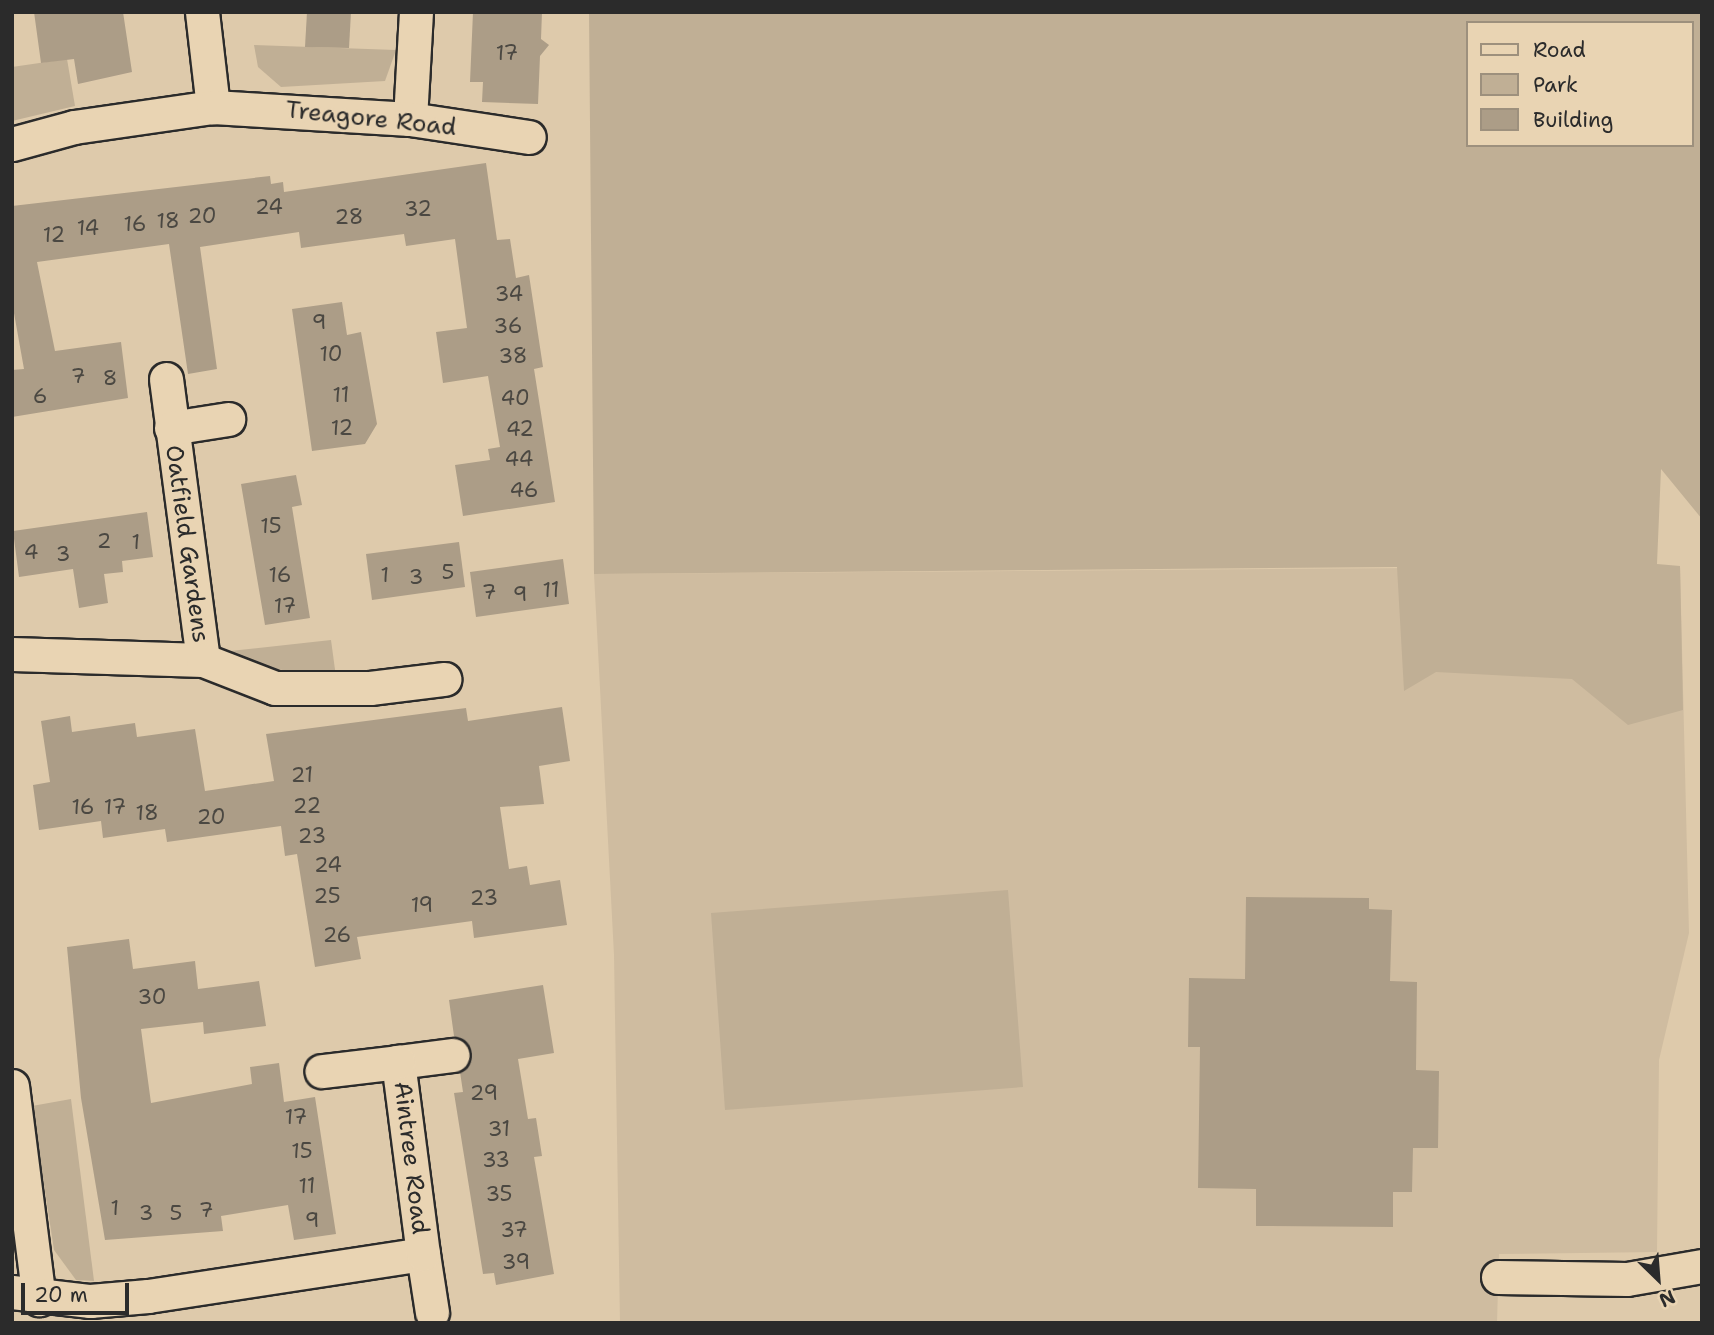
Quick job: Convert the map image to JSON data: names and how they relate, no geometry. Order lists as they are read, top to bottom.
{
  "streets": {
    "street": ["Treagore Road", "Oatfield Gardens", "Aintree Road"]
  },
  "house_numbers": [
    "17",
    "24",
    "32",
    "20",
    "28",
    "18",
    "16",
    "14",
    "12",
    "34",
    "9",
    "36",
    "10",
    "38",
    "7",
    "8",
    "11",
    "6",
    "40",
    "12",
    "42",
    "44",
    "46",
    "15",
    "2",
    "1",
    "4",
    "3",
    "5",
    "16",
    "1",
    "3",
    "11",
    "7",
    "9",
    "17",
    "21",
    "22",
    "16",
    "17",
    "18",
    "20",
    "23",
    "24",
    "25",
    "23",
    "19",
    "26",
    "30",
    "29",
    "17",
    "31",
    "15",
    "33",
    "11",
    "35",
    "1",
    "7",
    "3",
    "5",
    "9",
    "37",
    "39"
  ],
  "legend": ["Road", "Park", "Building"],
  "scale_bar": "20 m",
  "north": "bottom right"
}
